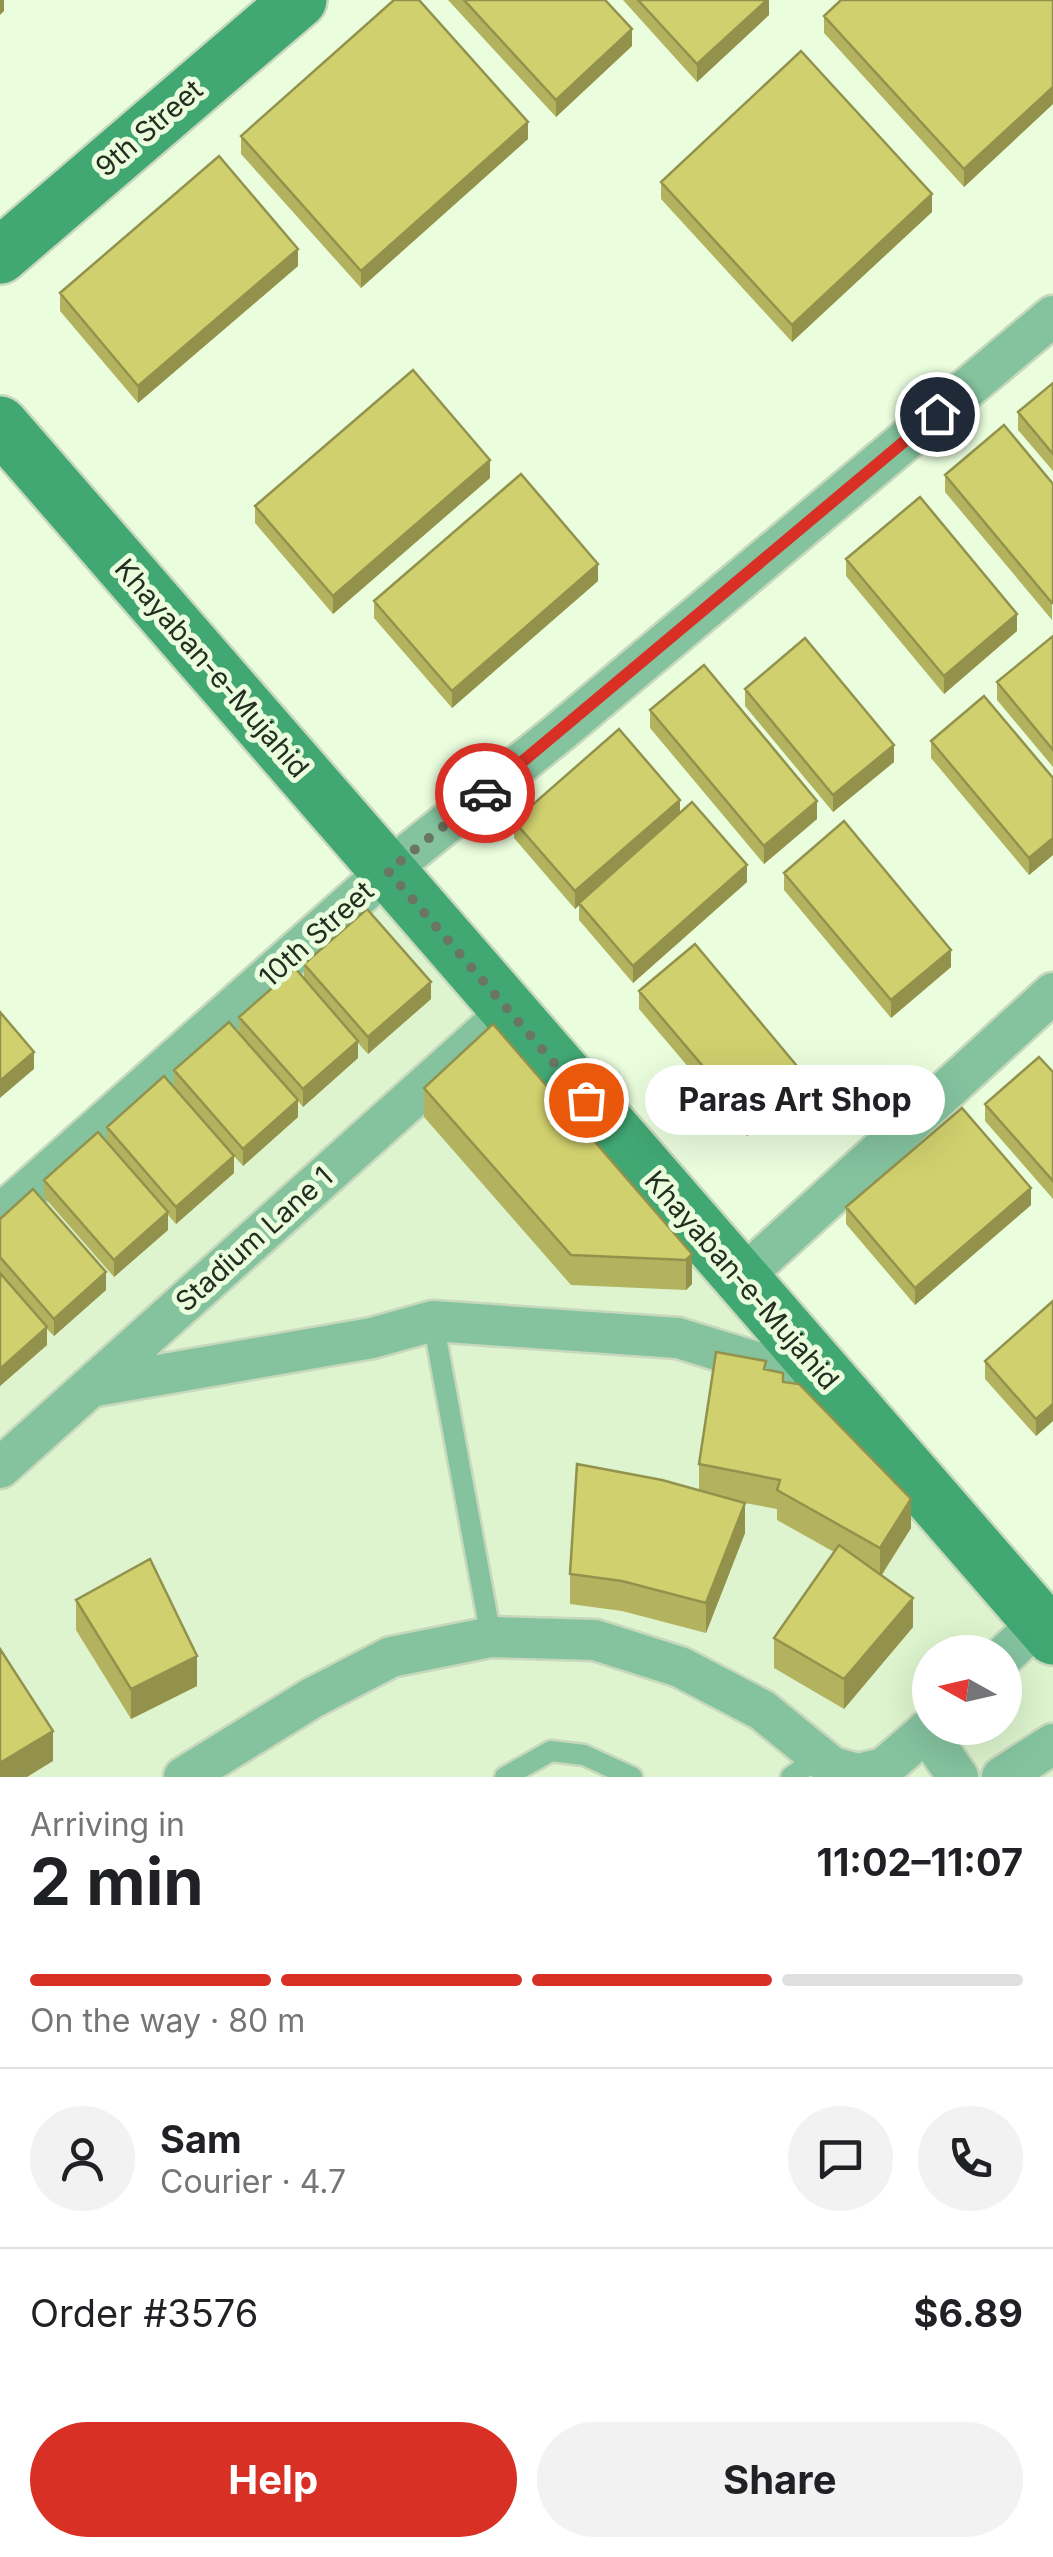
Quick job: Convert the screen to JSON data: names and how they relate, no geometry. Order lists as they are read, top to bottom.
{
  "streets": {
    "main road": ["9th Street", "Khayaban-e-Mujahid"],
    "street": ["10th Street", "Stadium Lane 1"]
  },
  "crossings": [
    ["Khayaban-e-Mujahid", "10th Street"],
    ["Khayaban-e-Mujahid", "Stadium Lane 1"]
  ],
  "places": ["Paras Art Shop"],
  "north": "left",
  "page": {
    "bubble": "Paras Art Shop",
    "heading": ["2 min", "Arriving in", "11:02–11:07"],
    "panel": [
      "Sam",
      "Courier · 4.7",
      "Order #3576",
      "$6.89"
    ],
    "bar": "On the way · 80 m",
    "buttons": ["Help", "Share"]
  }
}
